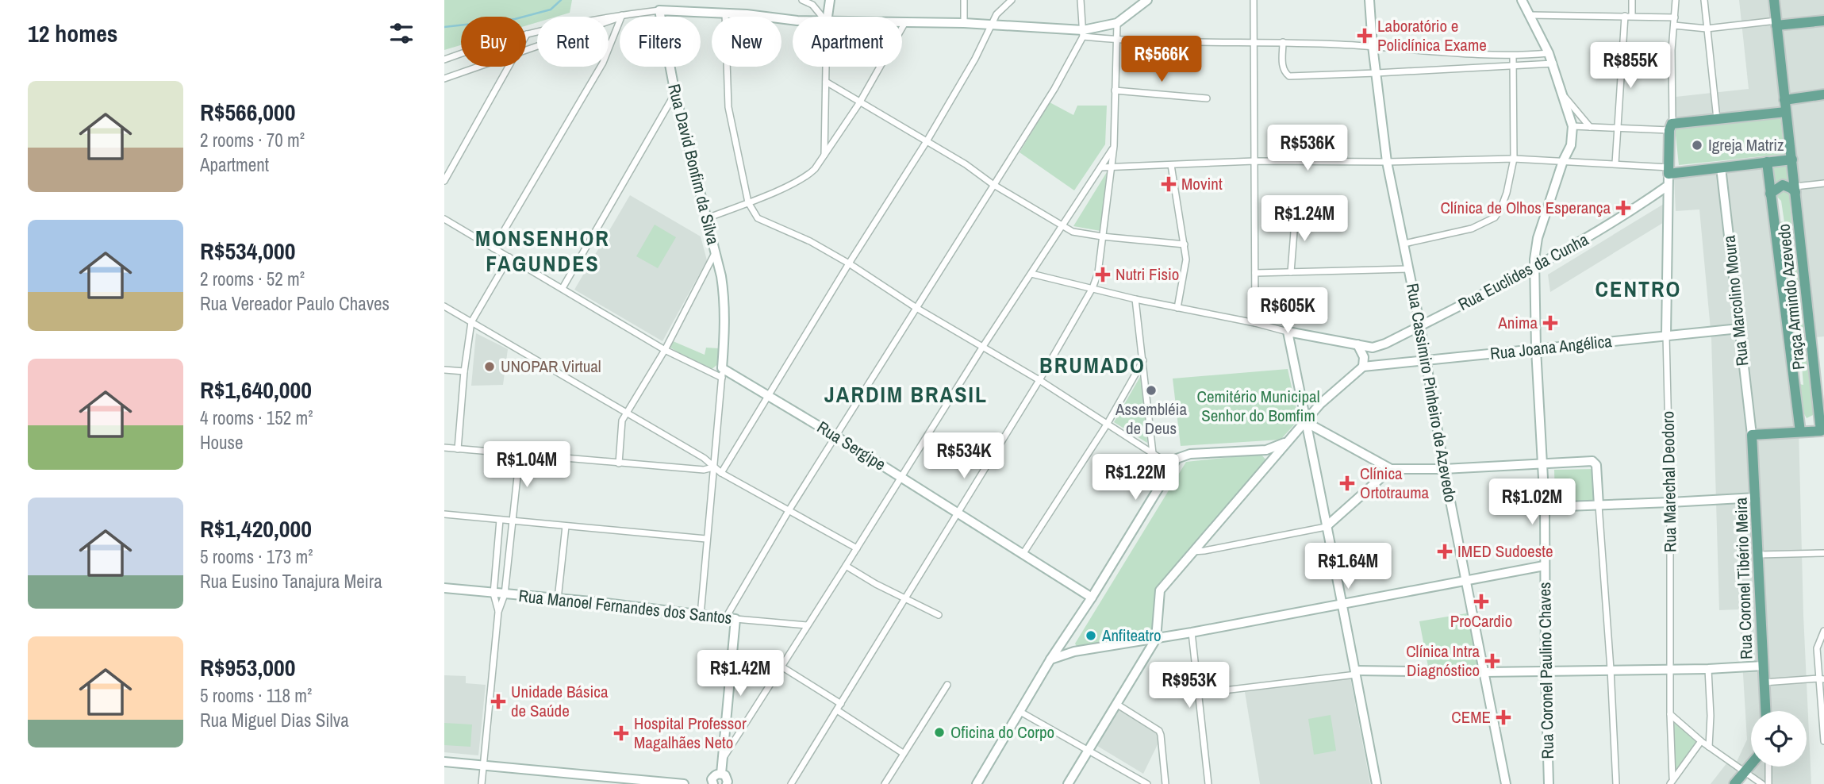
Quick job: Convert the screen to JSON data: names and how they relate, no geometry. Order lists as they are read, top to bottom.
{
  "streets": {
    "main road": ["Praça Armindo Azevedo", "Rua Coronel Tibério Meira"],
    "street": [
      "Rua David Bonfim da Silva",
      "Rua Euclides da Cunha",
      "Rua Marcolino Moura",
      "Rua Joana Angélica",
      "Rua Cassimiro Pinheiro de Azevedo",
      "Rua Sergipe",
      "Rua Marechal Deodoro",
      "Rua Manoel Fernandes dos Santos",
      "Rua Coronel Paulino Chaves"
    ]
  },
  "crossings": [
    ["Rua David Bonfim da Silva", "Rua Sergipe"],
    ["Rua Euclides da Cunha", "Rua Joana Angélica"],
    ["Rua Euclides da Cunha", "Rua Cassimiro Pinheiro de Azevedo"],
    ["Rua Euclides da Cunha", "Rua Marechal Deodoro"],
    ["Rua Euclides da Cunha", "Rua Coronel Paulino Chaves"],
    ["Rua Marcolino Moura", "Rua Joana Angélica"],
    ["Rua Marcolino Moura", "Rua Coronel Tibério Meira"],
    ["Rua Joana Angélica", "Rua Cassimiro Pinheiro de Azevedo"],
    ["Rua Joana Angélica", "Rua Marechal Deodoro"],
    ["Rua Joana Angélica", "Rua Coronel Paulino Chaves"]
  ],
  "districts": [
    "MONSENHOR FAGUNDES",
    "CENTRO",
    "BRUMADO",
    "JARDIM BRASIL"
  ],
  "parks": ["Cemitério Municipal Senhor do Bomfim"],
  "places": {
    "health": [
      "Laboratório e Policlínica Exame",
      "Movint",
      "Clínica de Olhos Esperança",
      "Nutri Fisio",
      "Anima",
      "Clínica Ortotrauma",
      "IMED Sudoeste",
      "ProCardio",
      "Clínica Intra Diagnóstico",
      "Unidade Básica de Saúde",
      "CEME",
      "Hospital Professor Magalhães Neto"
    ],
    "other": [
      "Igreja Matriz",
      "UNOPAR Virtual",
      "Assembléia de Deus",
      "Anfiteatro",
      "Oficina do Corpo"
    ]
  },
  "page": {
    "heading": "12 homes",
    "chip": [
      "Buy",
      "Rent",
      "Filters",
      "New",
      "Apartment"
    ],
    "price": [
      "R$566K",
      "R$855K",
      "R$536K",
      "R$1.24M",
      "R$605K",
      "R$534K",
      "R$1.04M",
      "R$1.22M",
      "R$1.02M",
      "R$1.64M",
      "R$1.42M",
      "R$953K"
    ],
    "list": [
      {
        "name": "R$566,000",
        "note": "2 rooms · 70 m² · Apartment"
      },
      {
        "name": "R$534,000",
        "note": "2 rooms · 52 m² · Rua Vereador Paulo Chaves"
      },
      {
        "name": "R$1,640,000",
        "note": "4 rooms · 152 m² · House"
      },
      {
        "name": "R$1,420,000",
        "note": "5 rooms · 173 m² · Rua Eusino Tanajura Meira"
      },
      {
        "name": "R$953,000",
        "note": "5 rooms · 118 m² · Rua Miguel Dias Silva"
      }
    ]
  }
}
